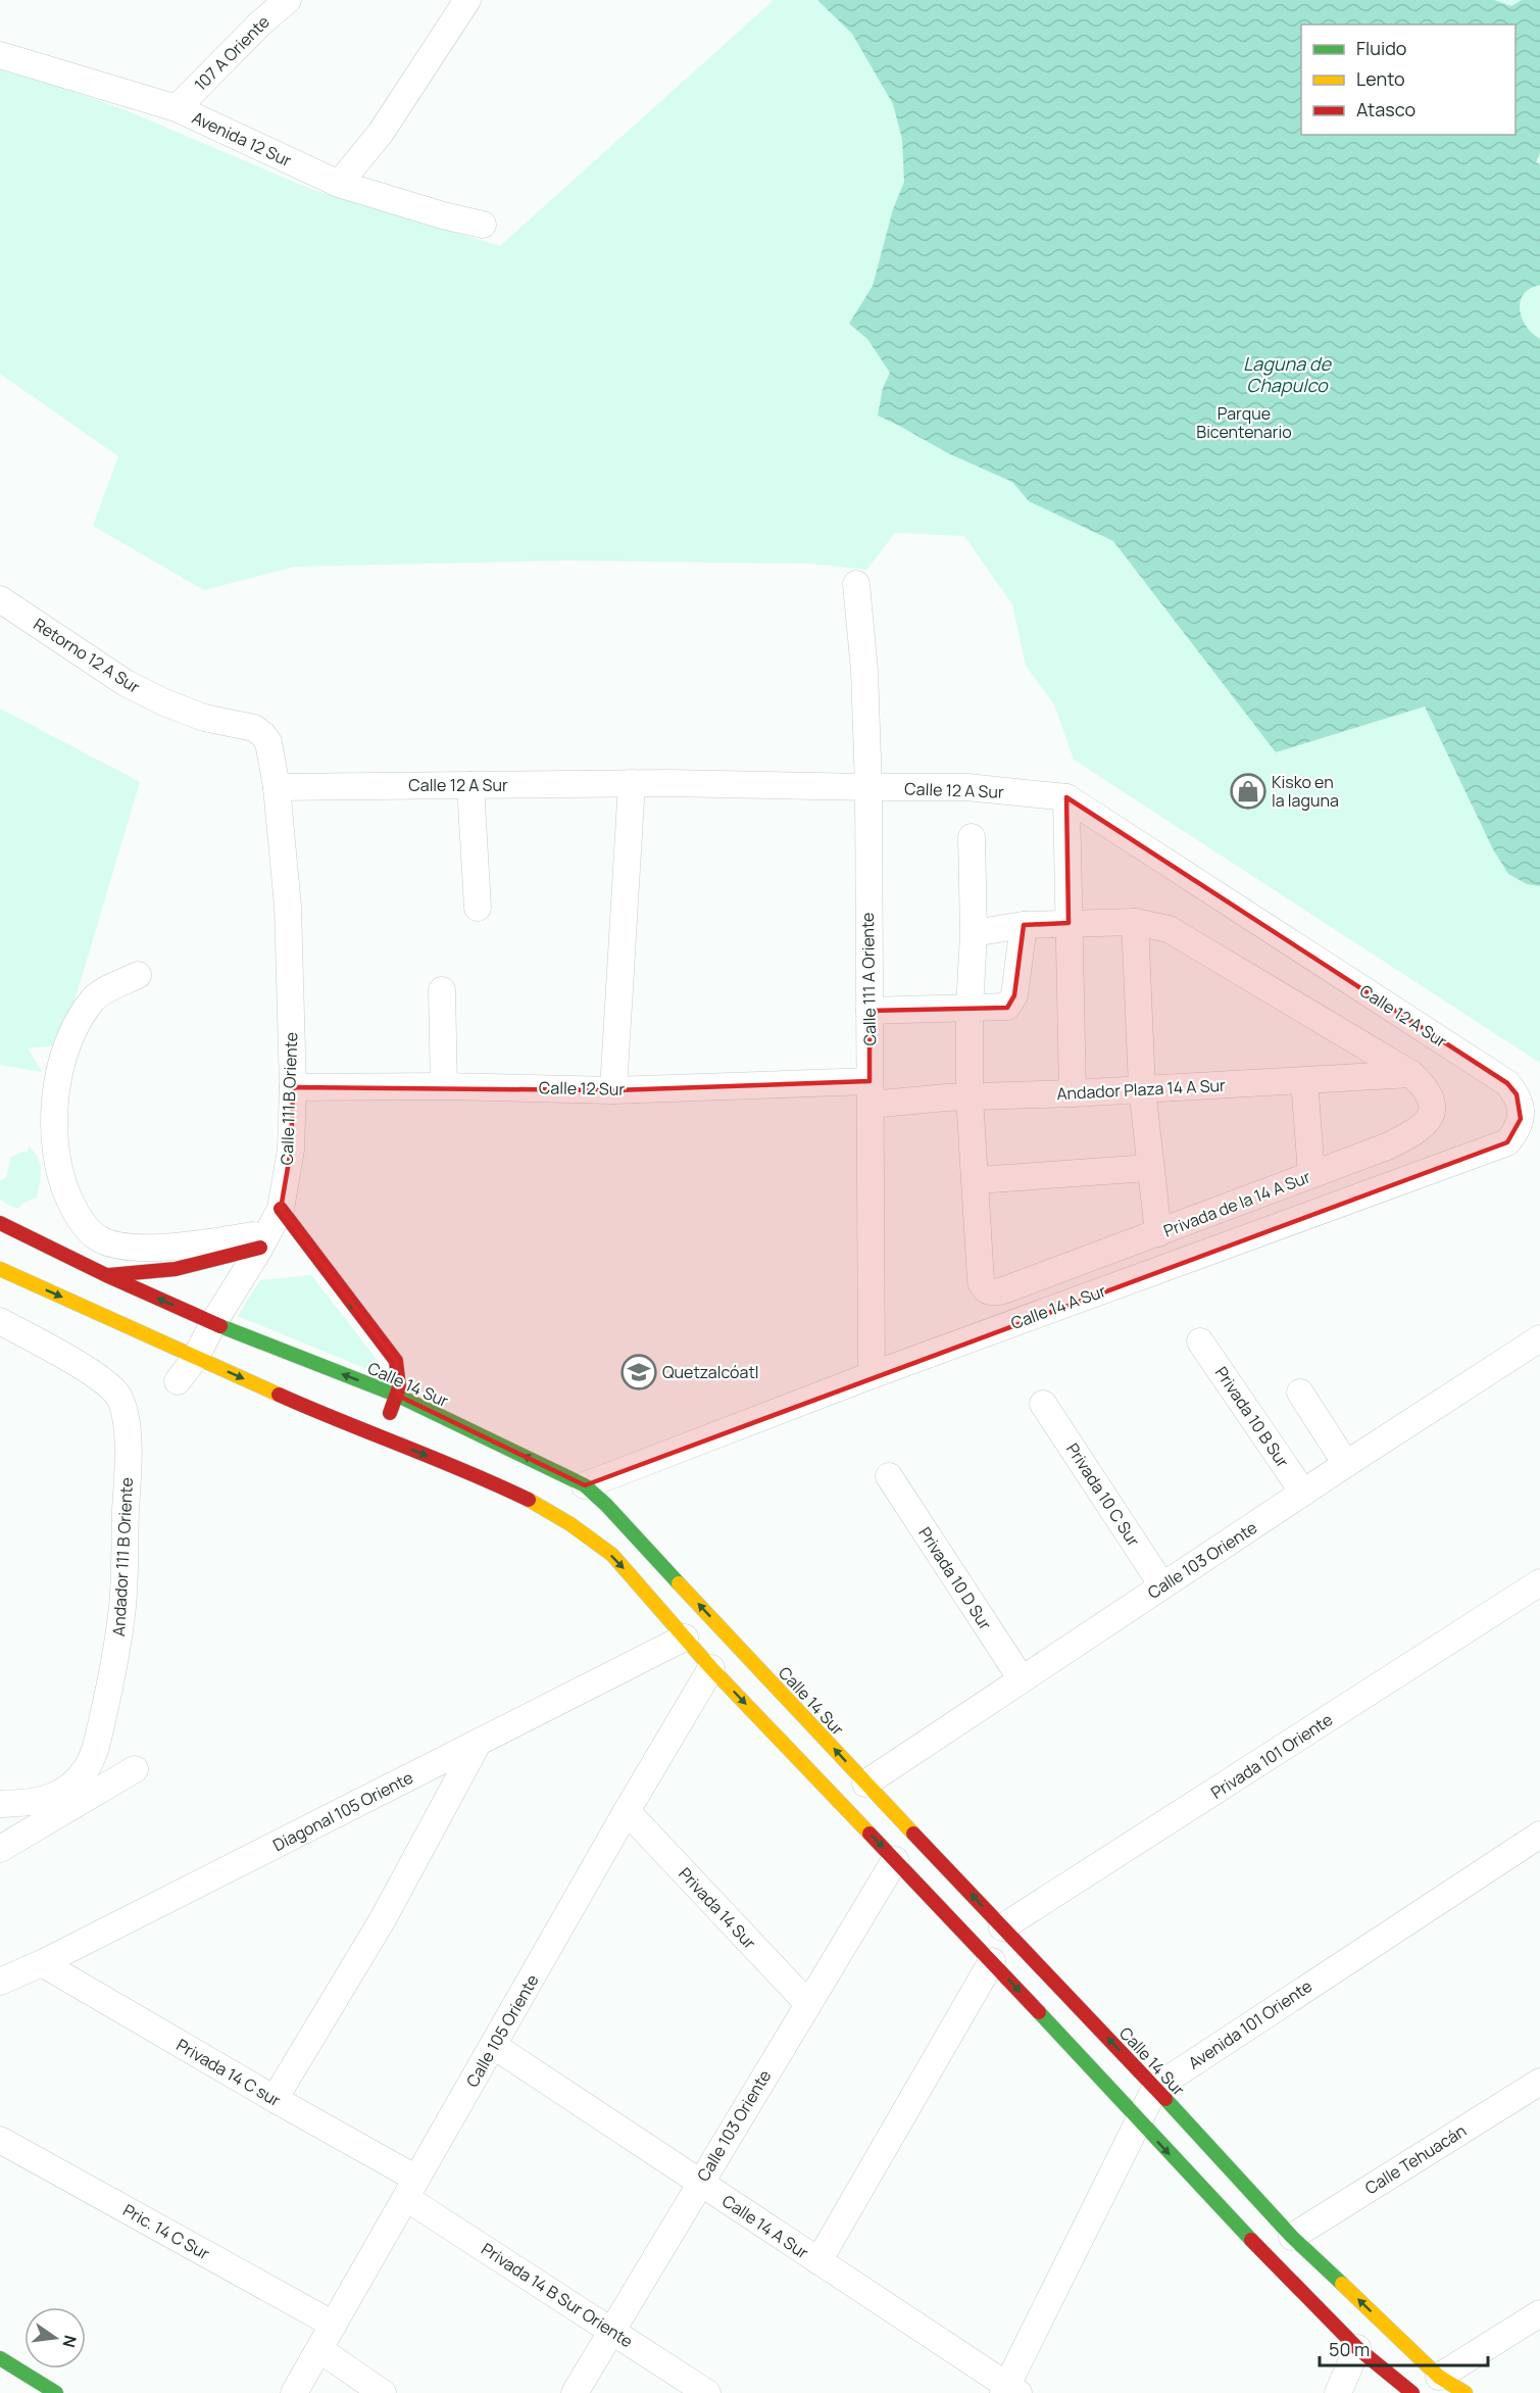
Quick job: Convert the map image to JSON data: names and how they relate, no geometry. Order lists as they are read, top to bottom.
{
  "streets": {
    "main road": ["Calle 14 Sur"],
    "street": [
      "107 A Oriente",
      "Avenida 12 Sur",
      "Retorno 12 A Sur",
      "Calle 12 A Sur",
      "Calle 111 A Oriente",
      "Calle 12 Sur",
      "Andador Plaza 14 A Sur",
      "Calle 111 B Oriente",
      "Privada de la 14 A Sur",
      "Calle 14 A Sur",
      "Privada 10 B Sur",
      "Privada 10 C Sur",
      "Andador 111 B Oriente",
      "Calle 103 Oriente",
      "Privada 10 D Sur",
      "Privada 101 Oriente",
      "Diagonal 105 Oriente",
      "Privada 14 Sur",
      "Avenida 101 Oriente",
      "Calle 105 Oriente",
      "Privada 14 C sur",
      "Calle Tehuacán",
      "Pric. 14 C Sur",
      "Privada 14 B Sur Oriente"
    ]
  },
  "crossings": [
    ["107 A Oriente", "Avenida 12 Sur"],
    ["Retorno 12 A Sur", "Calle 12 A Sur"],
    ["Retorno 12 A Sur", "Calle 111 B Oriente"],
    ["Calle 12 A Sur", "Calle 111 A Oriente"],
    ["Calle 12 A Sur", "Calle 111 B Oriente"],
    ["Calle 12 A Sur", "Calle 14 A Sur"],
    ["Calle 111 A Oriente", "Calle 12 Sur"],
    ["Calle 111 A Oriente", "Andador Plaza 14 A Sur"],
    ["Calle 111 A Oriente", "Calle 14 A Sur"],
    ["Calle 12 Sur", "Andador Plaza 14 A Sur"],
    ["Calle 12 Sur", "Calle 111 B Oriente"],
    ["Andador Plaza 14 A Sur", "Privada de la 14 A Sur"],
    ["Calle 111 B Oriente", "Calle 14 Sur"],
    ["Calle 14 A Sur", "Calle 14 Sur"],
    ["Calle 14 A Sur", "Calle 103 Oriente"],
    ["Calle 14 A Sur", "Avenida 101 Oriente"],
    ["Calle 14 A Sur", "Calle 105 Oriente"],
    ["Calle 14 Sur", "Calle 103 Oriente"],
    ["Calle 14 Sur", "Privada 101 Oriente"],
    ["Calle 14 Sur", "Avenida 101 Oriente"],
    ["Calle 14 Sur", "Calle Tehuacán"],
    ["Privada 10 B Sur", "Calle 103 Oriente"],
    ["Privada 10 C Sur", "Calle 103 Oriente"],
    ["Calle 103 Oriente", "Privada 10 D Sur"],
    ["Calle 103 Oriente", "Privada 14 Sur"],
    ["Calle 103 Oriente", "Privada 14 B Sur Oriente"],
    ["Diagonal 105 Oriente", "Privada 14 C sur"],
    ["Privada 14 Sur", "Calle 105 Oriente"],
    ["Calle 105 Oriente", "Privada 14 C sur"],
    ["Calle 105 Oriente", "Pric. 14 C Sur"],
    ["Calle 105 Oriente", "Privada 14 B Sur Oriente"],
    ["Privada 14 C sur", "Privada 14 B Sur Oriente"]
  ],
  "water": ["Laguna de Chapulco"],
  "parks": ["Parque Bicentenario"],
  "places": {
    "shop": ["Kisko en la laguna"],
    "school or university": ["Quetzalcóatl"]
  },
  "legend": ["Fluido", "Lento", "Atasco"],
  "scale_bar": "50 m",
  "north": "right"
}
